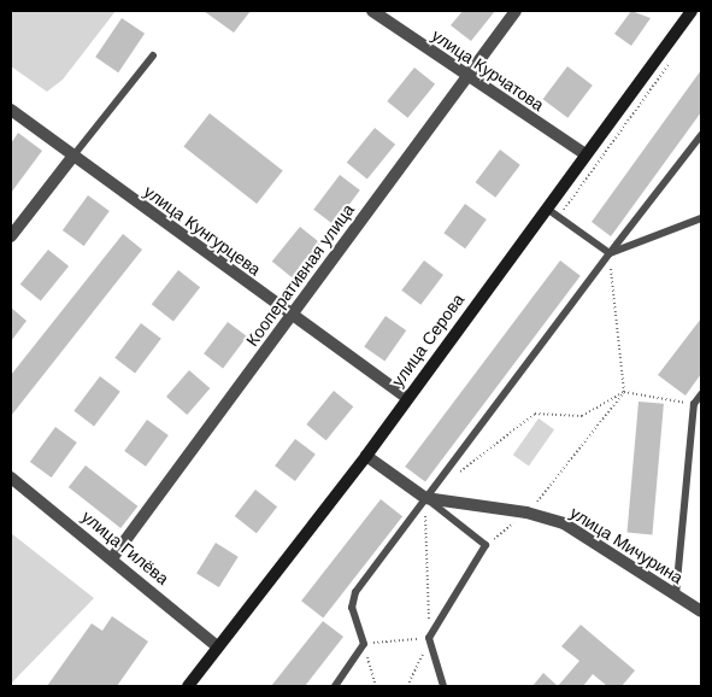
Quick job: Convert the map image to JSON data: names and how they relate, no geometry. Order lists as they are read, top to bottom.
{
  "streets": {
    "main road": ["улица Серова"],
    "street": [
      "улица Курчатова",
      "улица Кунгурцева",
      "Кооперативная улица",
      "улица Мичурина",
      "улица Гилёва"
    ]
  },
  "crossings": [
    ["улица Курчатова", "Кооперативная улица"],
    ["улица Курчатова", "улица Серова"],
    ["улица Кунгурцева", "Кооперативная улица"],
    ["улица Кунгурцева", "улица Серова"],
    ["Кооперативная улица", "улица Гилёва"],
    ["улица Серова", "улица Мичурина"],
    ["улица Серова", "улица Гилёва"]
  ]
}
